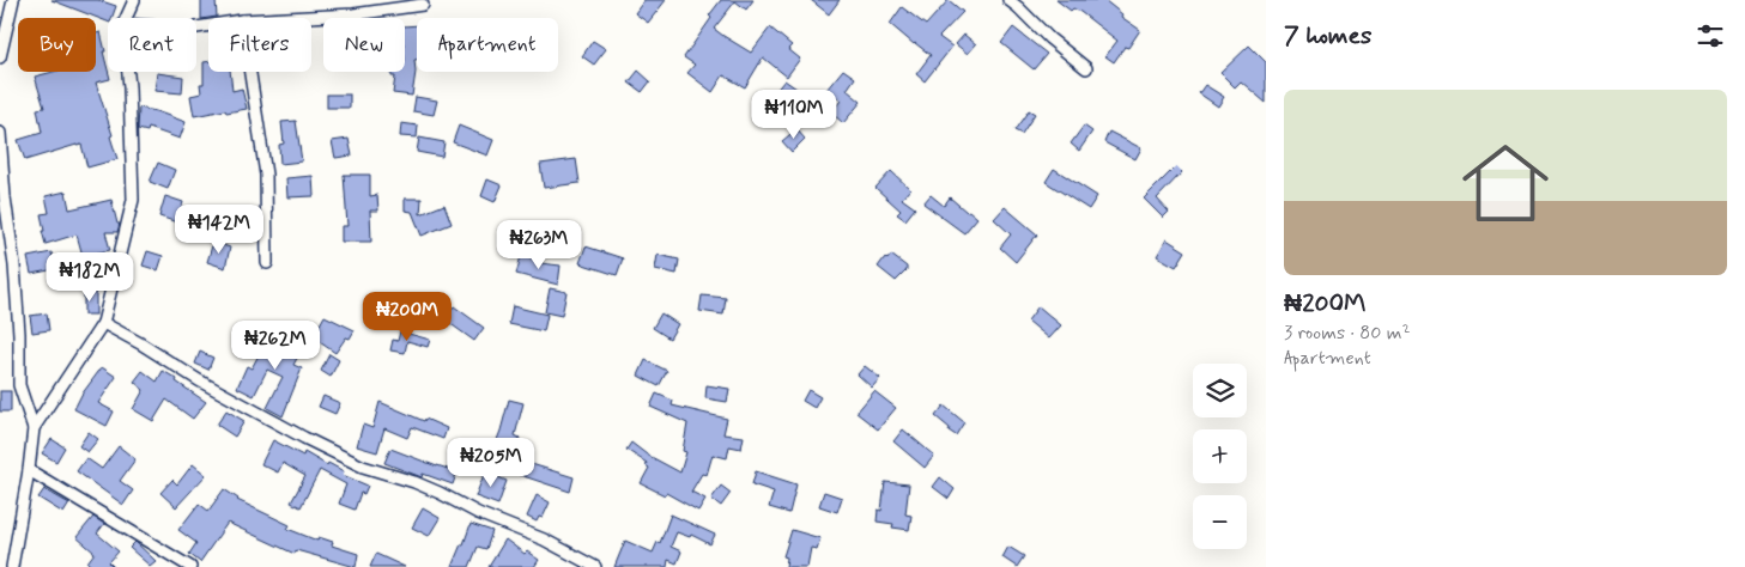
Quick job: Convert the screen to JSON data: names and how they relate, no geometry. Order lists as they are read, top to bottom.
{
  "page": {
    "heading": "7 homes",
    "chip": [
      "Buy",
      "Rent",
      "Filters",
      "New",
      "Apartment"
    ],
    "list": [
      {
        "name": "₦200M",
        "note": "3 rooms · 80 m² · Apartment"
      }
    ],
    "price": [
      "₦110M",
      "₦142M",
      "₦263M",
      "₦182M",
      "₦200M",
      "₦262M",
      "₦205M"
    ],
    "map_buttons": ["+", "−"]
  }
}
